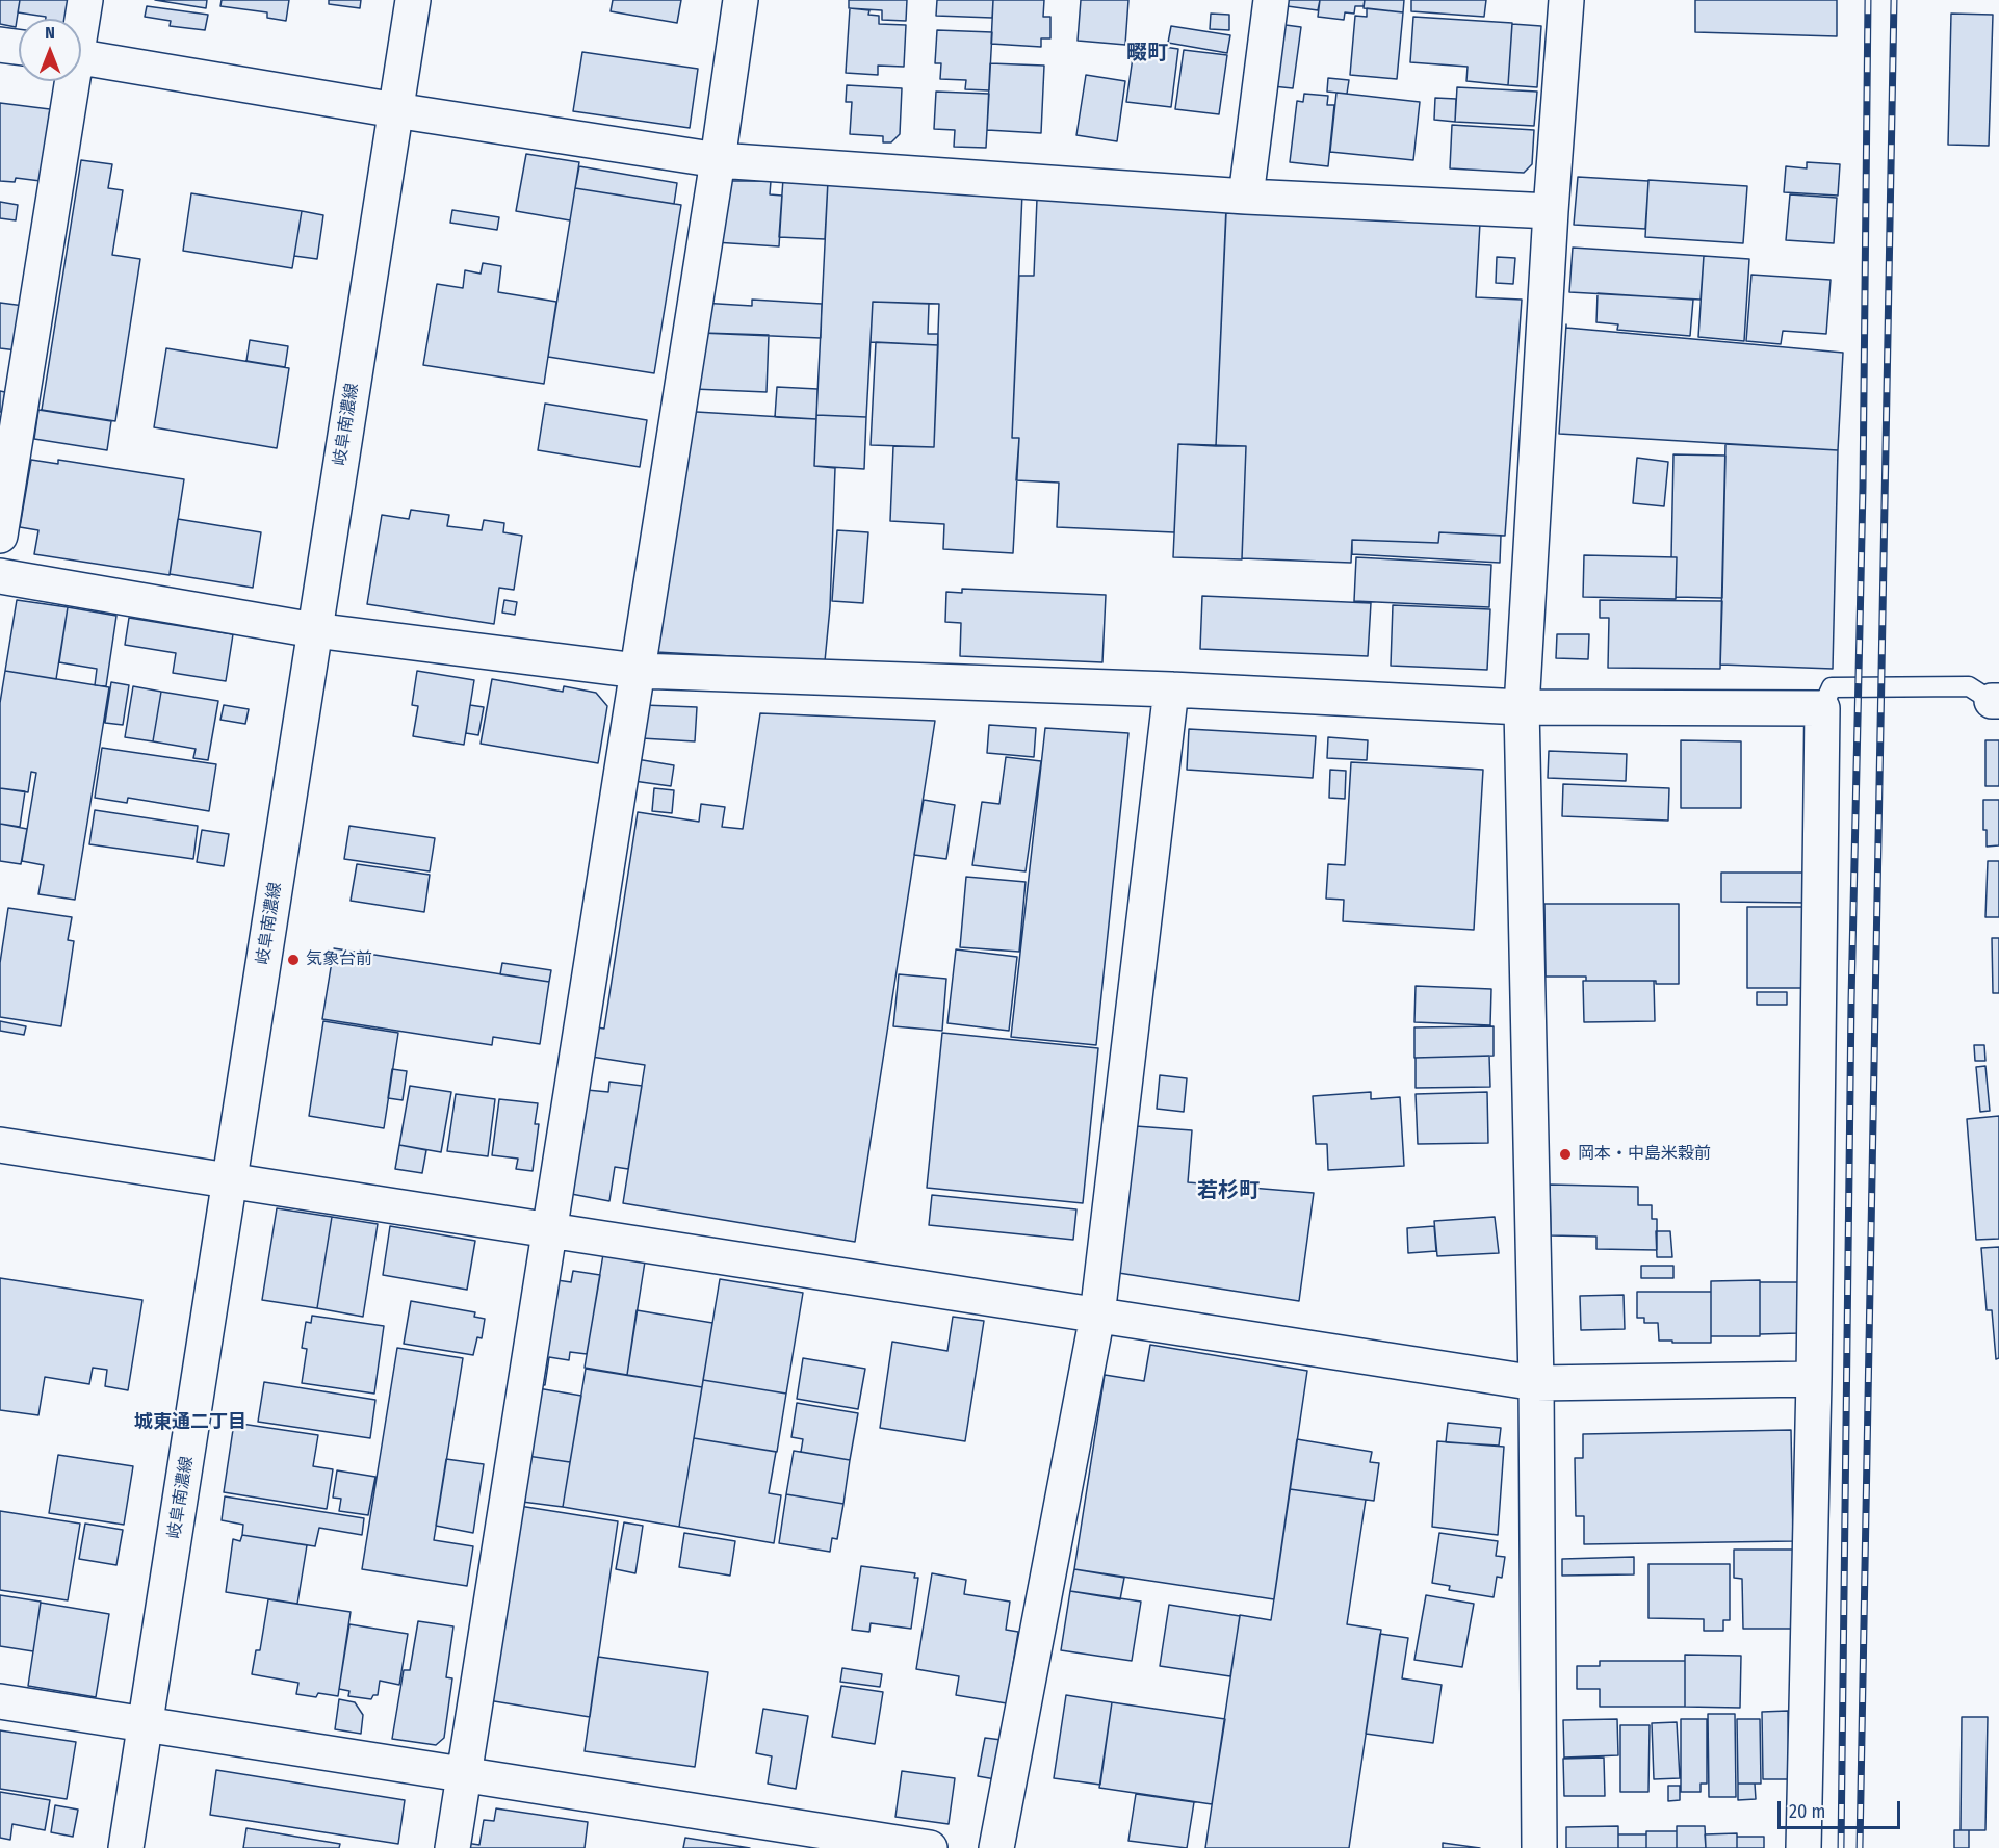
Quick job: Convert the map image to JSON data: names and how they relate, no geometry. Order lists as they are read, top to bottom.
{
  "streets": {
    "street": ["岐阜南濃線"]
  },
  "districts": ["畷町", "若杉町", "城東通二丁目"],
  "places": ["気象台前", "岡本・中島米穀前"],
  "scale_bar": "20 m",
  "north": "top"
}
